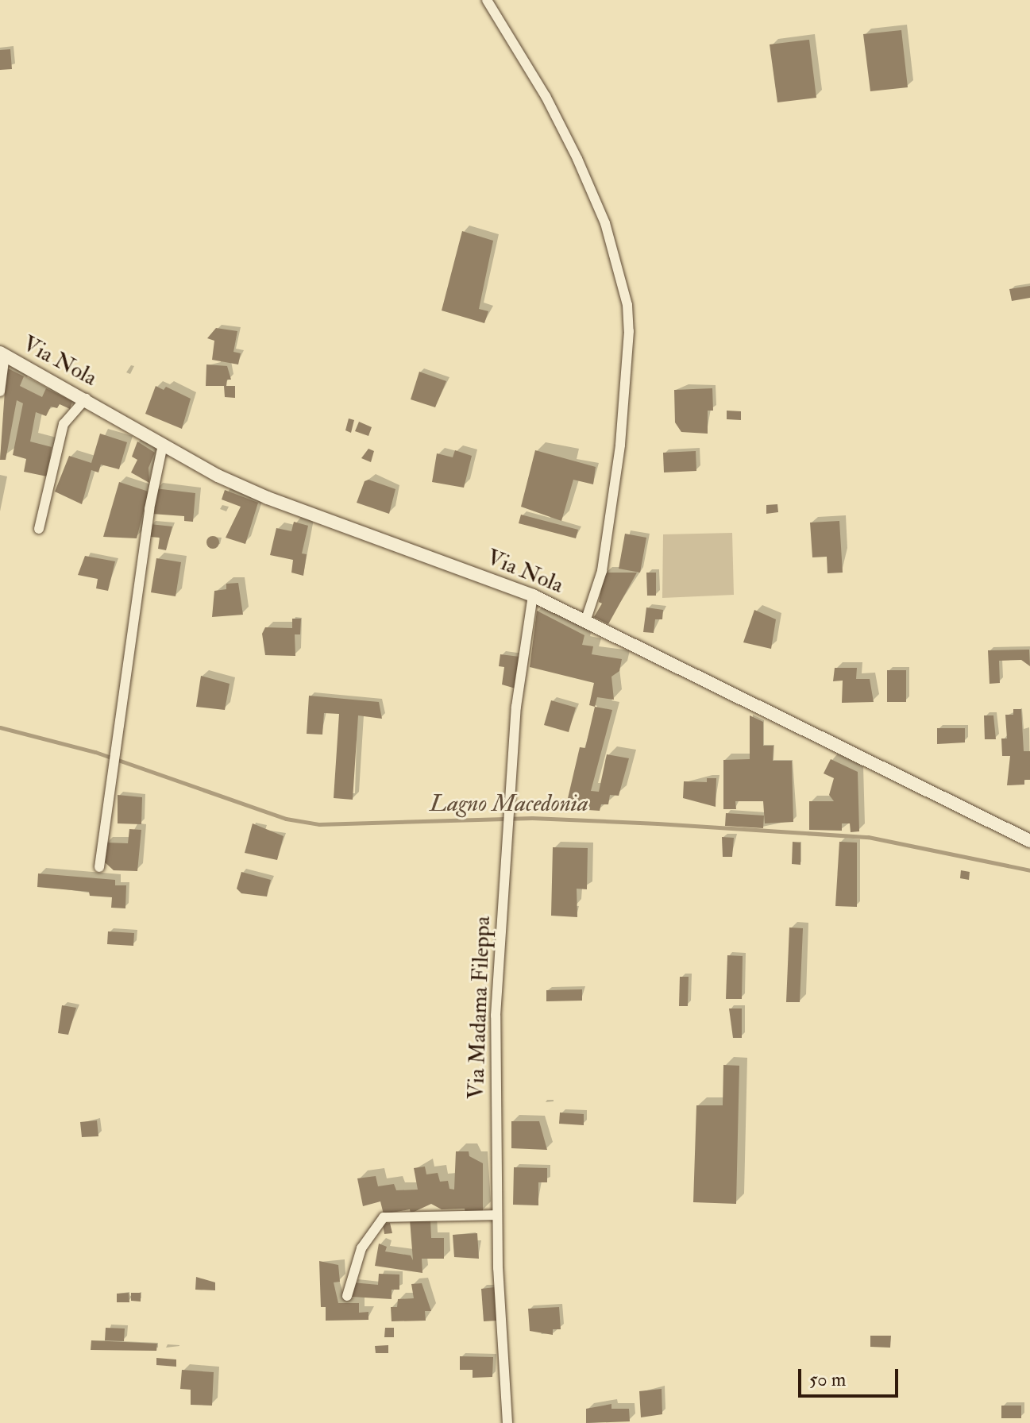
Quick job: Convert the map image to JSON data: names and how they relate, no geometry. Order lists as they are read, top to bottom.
{
  "streets": {
    "street": ["Via Nola", "Via Madama Fileppa"]
  },
  "crossings": [
    ["Via Nola", "Via Madama Fileppa"]
  ],
  "water": ["Lagno Macedonia"],
  "scale_bar": "50 m"
}
